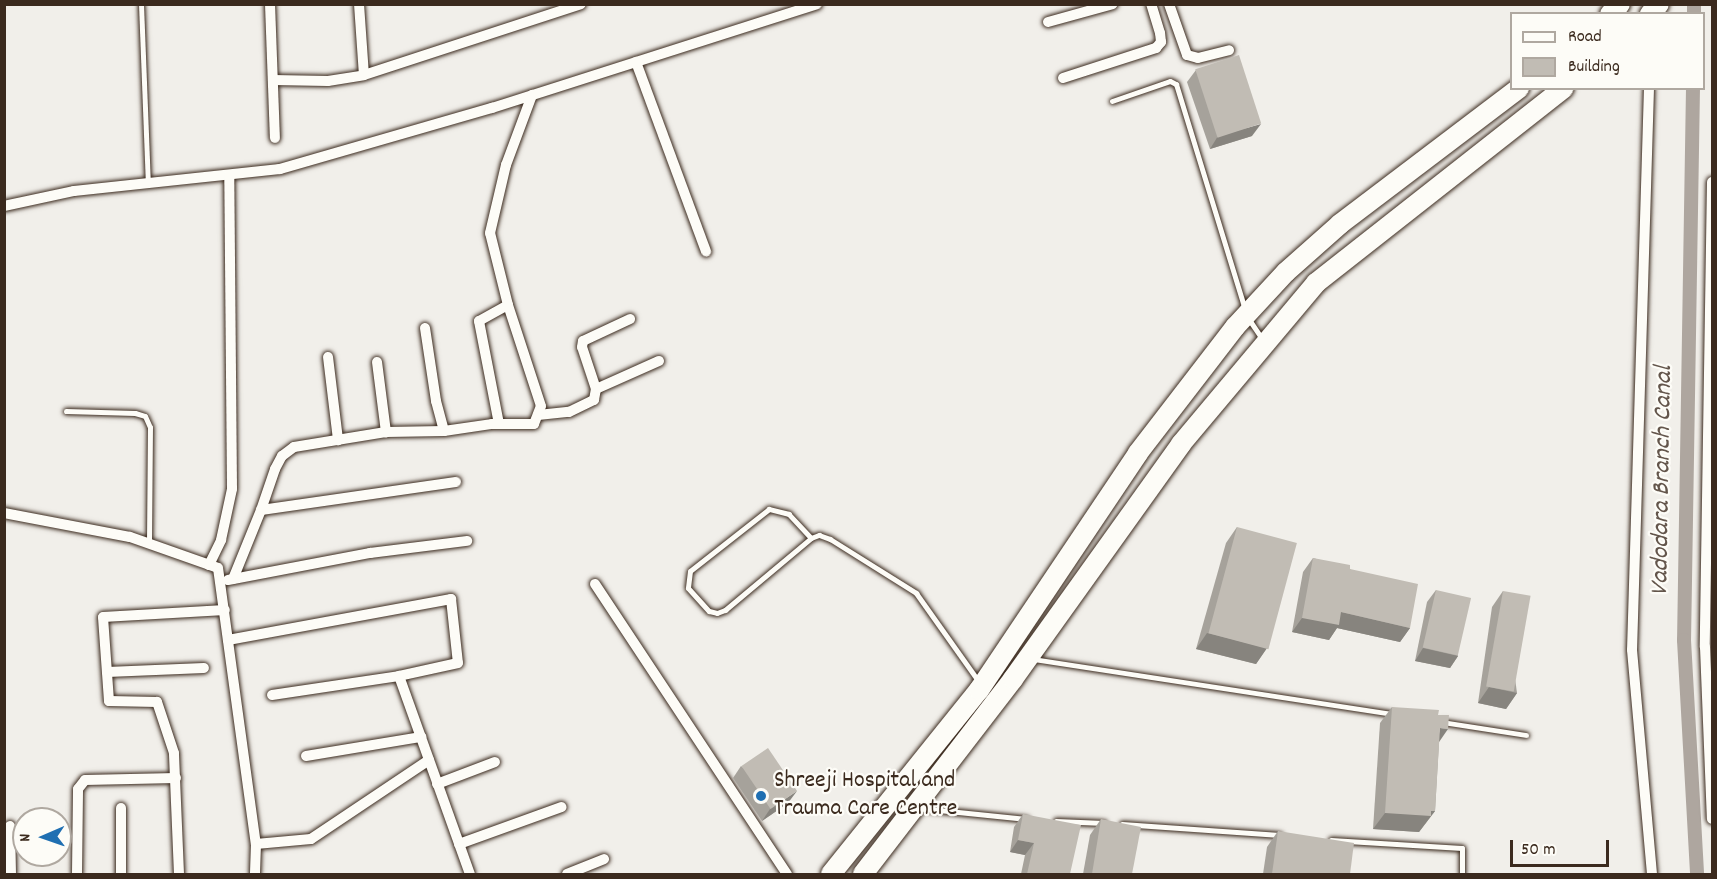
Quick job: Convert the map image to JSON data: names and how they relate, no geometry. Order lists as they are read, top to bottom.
{
  "water": ["Vadodara Branch Canal"],
  "places": ["Shreeji Hospital and Trauma Care Centre"],
  "legend": ["Road", "Building"],
  "scale_bar": "50 m",
  "north": "left"
}
